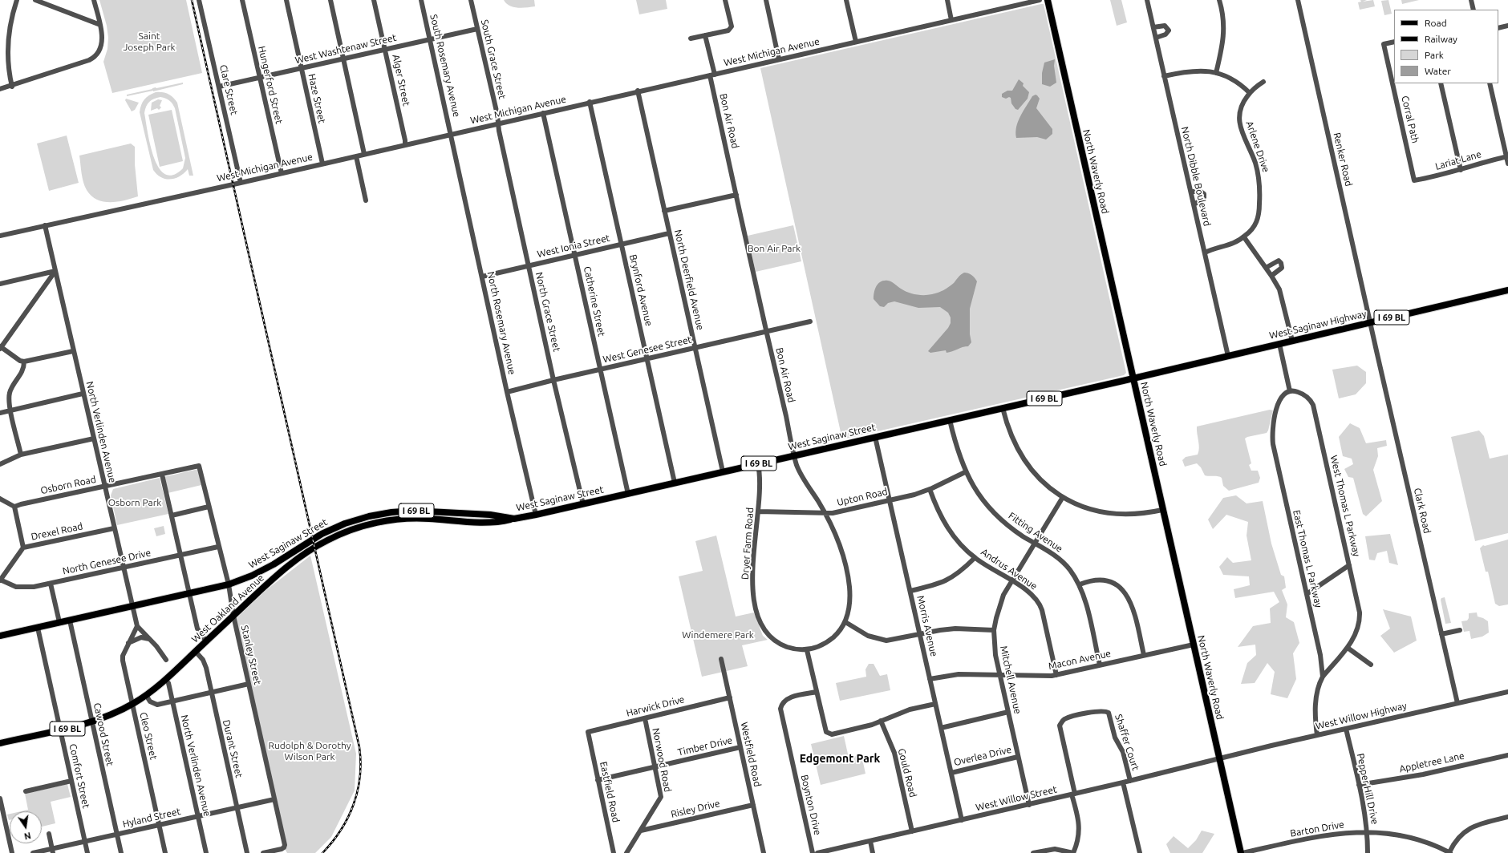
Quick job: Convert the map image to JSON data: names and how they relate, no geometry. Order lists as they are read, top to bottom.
{
  "streets": {
    "main road": [
      "North Waverly Road",
      "I 69 BL",
      "West Saginaw Highway",
      "West Saginaw Street",
      "West Oakland Avenue"
    ],
    "street": [
      "West Washtenaw Street",
      "West Michigan Avenue",
      "South Grace Street",
      "South Rosemary Avenue",
      "Alger Street",
      "Hungerford Street",
      "Clare Street",
      "Haze Street",
      "Corral Path",
      "Bon Air Road",
      "Arlene Drive",
      "Renker Road",
      "Lariat Lane",
      "North Dibble Boulevard",
      "West Ionia Street",
      "North Deerfield Avenue",
      "Brynford Avenue",
      "Catherine Street",
      "North Grace Street",
      "North Rosemary Avenue",
      "West Genesee Street",
      "North Verlinden Avenue",
      "Osborn Road",
      "Upton Road",
      "West Thomas L Parkway",
      "Clark Road",
      "Drexel Road",
      "Fitting Avenue",
      "Dryer Farm Road",
      "East Thomas L Parkway",
      "North Genesee Drive",
      "Andrus Avenue",
      "Morris Avenue",
      "Stanley Street",
      "Macon Avenue",
      "Mitchell Avenue",
      "Harwick Drive",
      "West Willow Highway",
      "Cawood Street",
      "Cleo Street",
      "Shaffer Court",
      "Timber Drive",
      "Durant Street",
      "Westfield Road",
      "Overlea Drive",
      "Norwood Road",
      "Appletree Lane",
      "Gould Road",
      "Comfort Street",
      "Pepper Hill Drive",
      "Eastfield Road",
      "West Willow Street",
      "Boynton Drive",
      "Risley Drive",
      "Hyland Street",
      "Barton Drive"
    ]
  },
  "crossings": [
    ["West Washtenaw Street", "South Grace Street"],
    ["West Washtenaw Street", "South Rosemary Avenue"],
    ["West Washtenaw Street", "Alger Street"],
    ["West Washtenaw Street", "Hungerford Street"],
    ["West Washtenaw Street", "Clare Street"],
    ["West Washtenaw Street", "Haze Street"],
    ["West Michigan Avenue", "South Grace Street"],
    ["West Michigan Avenue", "South Rosemary Avenue"],
    ["West Michigan Avenue", "Alger Street"],
    ["West Michigan Avenue", "Hungerford Street"],
    ["West Michigan Avenue", "Clare Street"],
    ["West Michigan Avenue", "Haze Street"],
    ["West Michigan Avenue", "Bon Air Road"],
    ["West Michigan Avenue", "North Deerfield Avenue"],
    ["West Michigan Avenue", "Brynford Avenue"],
    ["West Michigan Avenue", "Catherine Street"],
    ["West Michigan Avenue", "North Grace Street"],
    ["West Michigan Avenue", "North Rosemary Avenue"],
    ["West Michigan Avenue", "North Verlinden Avenue"],
    ["South Grace Street", "North Grace Street"],
    ["South Rosemary Avenue", "North Rosemary Avenue"],
    ["Corral Path", "Lariat Lane"],
    ["Bon Air Road", "West Genesee Street"],
    ["Bon Air Road", "West Saginaw Street"],
    ["Bon Air Road", "Upton Road"],
    ["Bon Air Road", "Dryer Farm Road"],
    ["Arlene Drive", "North Dibble Boulevard"],
    ["Renker Road", "West Saginaw Highway"],
    ["Renker Road", "Clark Road"],
    ["North Waverly Road", "West Saginaw Highway"],
    ["North Waverly Road", "West Saginaw Street"],
    ["North Waverly Road", "Macon Avenue"],
    ["North Waverly Road", "West Willow Highway"],
    ["North Waverly Road", "West Willow Street"],
    ["North Waverly Road", "Barton Drive"],
    ["North Dibble Boulevard", "West Saginaw Highway"],
    ["West Ionia Street", "North Deerfield Avenue"],
    ["West Ionia Street", "Brynford Avenue"],
    ["West Ionia Street", "Catherine Street"],
    ["West Ionia Street", "North Grace Street"],
    ["West Ionia Street", "North Rosemary Avenue"],
    ["North Deerfield Avenue", "West Genesee Street"],
    ["North Deerfield Avenue", "West Saginaw Street"],
    ["Brynford Avenue", "West Genesee Street"],
    ["Brynford Avenue", "West Saginaw Street"],
    ["Catherine Street", "West Genesee Street"],
    ["Catherine Street", "West Saginaw Street"],
    ["North Grace Street", "West Genesee Street"],
    ["North Grace Street", "West Saginaw Street"],
    ["North Rosemary Avenue", "West Genesee Street"],
    ["North Rosemary Avenue", "West Saginaw Street"],
    ["West Saginaw Highway", "West Saginaw Street"],
    ["West Saginaw Highway", "Clark Road"],
    ["North Verlinden Avenue", "West Saginaw Street"],
    ["North Verlinden Avenue", "Osborn Road"],
    ["North Verlinden Avenue", "Drexel Road"],
    ["North Verlinden Avenue", "North Genesee Drive"],
    ["North Verlinden Avenue", "Cleo Street"],
    ["North Verlinden Avenue", "Hyland Street"],
    ["West Saginaw Street", "Fitting Avenue"],
    ["West Saginaw Street", "Dryer Farm Road"],
    ["West Saginaw Street", "West Oakland Avenue"],
    ["West Saginaw Street", "Morris Avenue"],
    ["West Saginaw Street", "Stanley Street"],
    ["West Saginaw Street", "Cawood Street"],
    ["West Saginaw Street", "Comfort Street"],
    ["Osborn Road", "Stanley Street"],
    ["Upton Road", "Fitting Avenue"],
    ["Upton Road", "Dryer Farm Road"],
    ["Upton Road", "Andrus Avenue"],
    ["Upton Road", "Morris Avenue"],
    ["West Thomas L Parkway", "East Thomas L Parkway"],
    ["Clark Road", "West Willow Highway"],
    ["Drexel Road", "North Genesee Drive"],
    ["Fitting Avenue", "Macon Avenue"],
    ["Fitting Avenue", "Mitchell Avenue"],
    ["East Thomas L Parkway", "West Willow Highway"],
    ["North Genesee Drive", "Stanley Street"],
    ["Andrus Avenue", "Macon Avenue"],
    ["Andrus Avenue", "Mitchell Avenue"],
    ["West Oakland Avenue", "Stanley Street"],
    ["West Oakland Avenue", "Cawood Street"],
    ["West Oakland Avenue", "Cleo Street"],
    ["West Oakland Avenue", "Durant Street"],
    ["West Oakland Avenue", "Comfort Street"],
    ["Morris Avenue", "Macon Avenue"],
    ["Morris Avenue", "Overlea Drive"],
    ["Morris Avenue", "West Willow Street"],
    ["Stanley Street", "Hyland Street"],
    ["Macon Avenue", "Mitchell Avenue"],
    ["Mitchell Avenue", "Overlea Drive"],
    ["Mitchell Avenue", "West Willow Street"],
    ["Harwick Drive", "Westfield Road"],
    ["Harwick Drive", "Norwood Road"],
    ["Harwick Drive", "Eastfield Road"],
    ["West Willow Highway", "Pepper Hill Drive"],
    ["West Willow Highway", "West Willow Street"],
    ["Cawood Street", "Hyland Street"],
    ["Cleo Street", "Hyland Street"],
    ["Shaffer Court", "West Willow Street"],
    ["Timber Drive", "Westfield Road"],
    ["Timber Drive", "Norwood Road"],
    ["Timber Drive", "Eastfield Road"],
    ["Durant Street", "Hyland Street"],
    ["Westfield Road", "Risley Drive"],
    ["Norwood Road", "Risley Drive"],
    ["Appletree Lane", "Pepper Hill Drive"],
    ["Gould Road", "West Willow Street"],
    ["Comfort Street", "Hyland Street"],
    ["Pepper Hill Drive", "Barton Drive"]
  ],
  "districts": ["Edgemont Park"],
  "parks": [
    "Saint Joseph Park",
    "Bon Air Park",
    "Osborn Park",
    "Windemere Park",
    "Rudolph & Dorothy Wilson Park"
  ],
  "legend": [
    "Road",
    "Railway",
    "Park",
    "Water"
  ],
  "north": "bottom"
}
